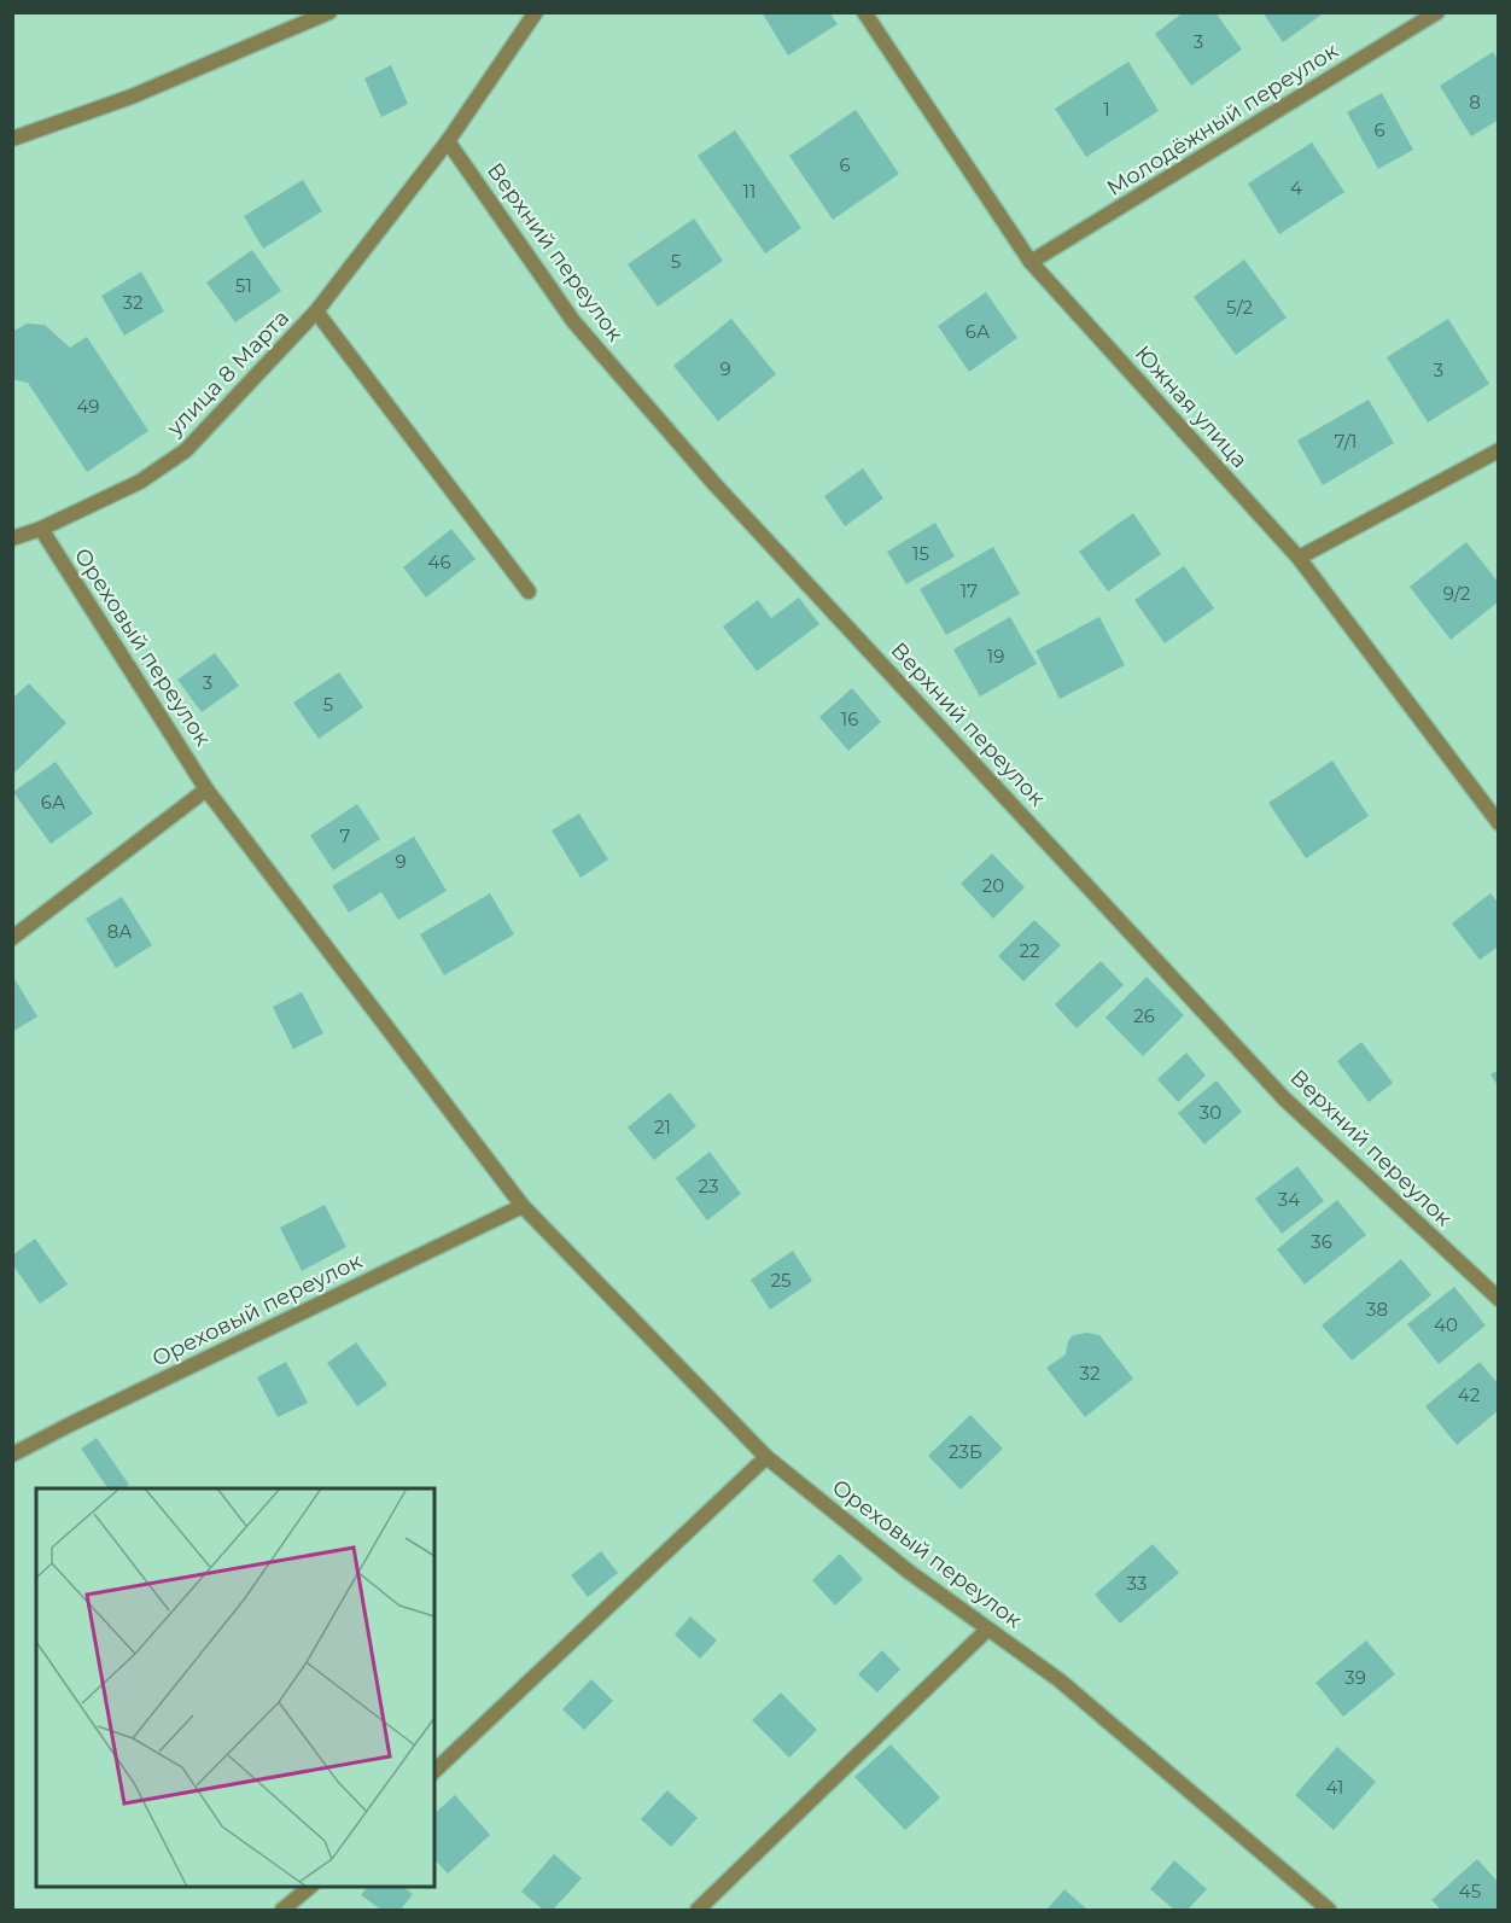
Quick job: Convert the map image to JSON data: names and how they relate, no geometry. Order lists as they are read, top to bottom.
{
  "streets": {
    "street": [
      "Молодёжный переулок",
      "Верхний переулок",
      "улица 8 Марта",
      "Южная улица",
      "Ореховый переулок"
    ]
  },
  "crossings": [
    ["Молодёжный переулок", "Южная улица"],
    ["Верхний переулок", "улица 8 Марта"],
    ["улица 8 Марта", "Ореховый переулок"]
  ],
  "house_numbers": [
    "3",
    "8",
    "1",
    "6",
    "6",
    "4",
    "11",
    "5",
    "51",
    "32",
    "5/2",
    "6А",
    "9",
    "3",
    "49",
    "7/1",
    "15",
    "46",
    "17",
    "9/2",
    "19",
    "3",
    "5",
    "16",
    "6А",
    "7",
    "9",
    "20",
    "8А",
    "22",
    "26",
    "30",
    "21",
    "23",
    "34",
    "36",
    "25",
    "38",
    "40",
    "32",
    "42",
    "23Б",
    "33",
    "39",
    "41",
    "45"
  ]
}
